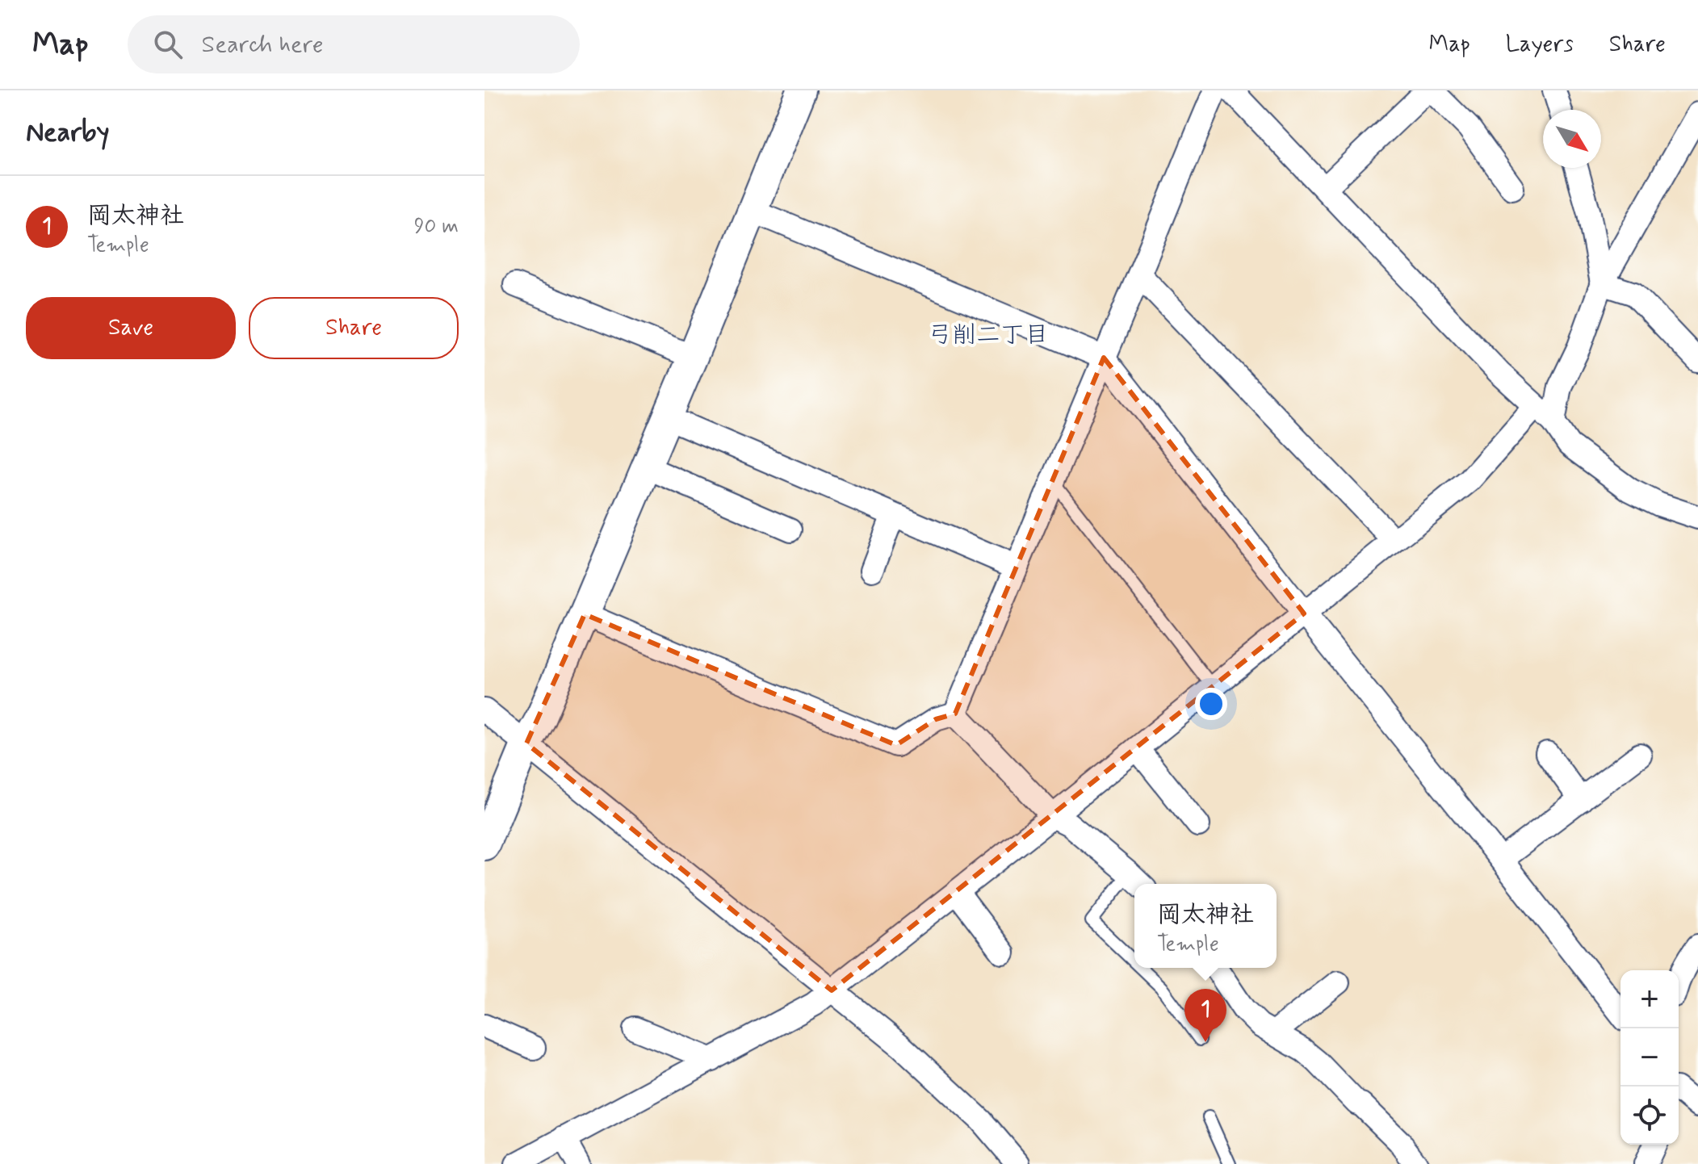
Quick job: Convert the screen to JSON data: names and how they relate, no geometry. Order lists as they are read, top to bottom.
{
  "districts": ["弓削二丁目"],
  "north": "bottom right",
  "page": {
    "header": "Map",
    "search": "Search here",
    "nav": ["Map", "Layers", "Share"],
    "heading": "Nearby",
    "list": [
      {
        "mark": "1",
        "name": "岡太神社",
        "note": "Temple",
        "value": "90 m"
      }
    ],
    "buttons": ["Save", "Share"],
    "popup": ["岡太神社", "Temple"],
    "map_buttons": ["+", "−"],
    "pins": "1"
  }
}
